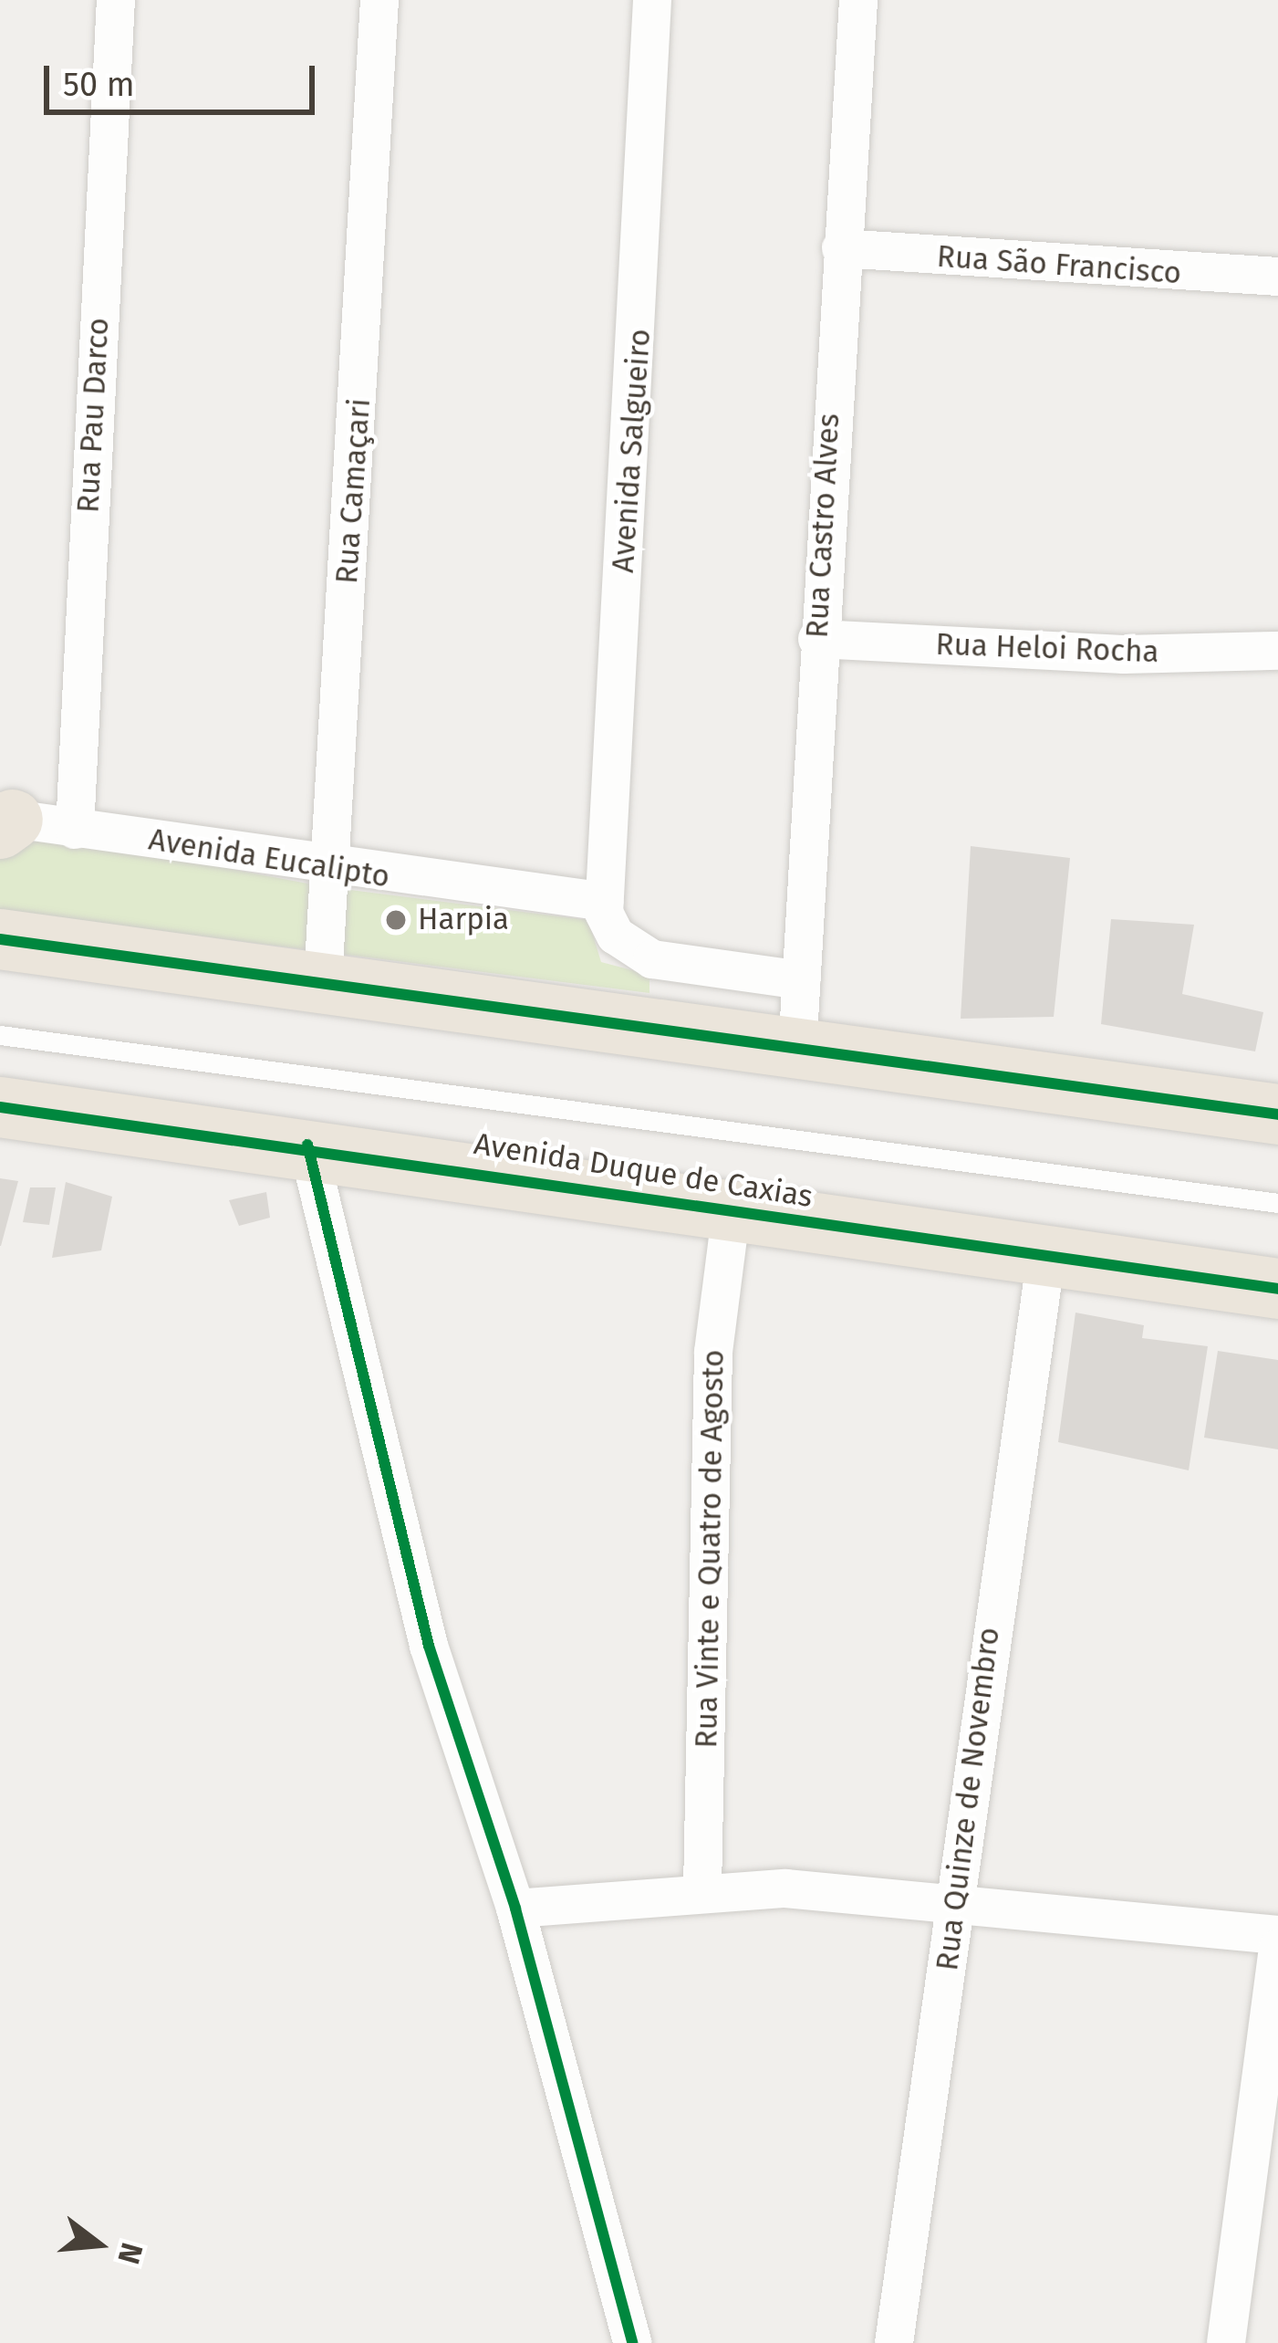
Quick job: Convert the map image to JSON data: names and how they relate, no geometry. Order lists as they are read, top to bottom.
{
  "streets": {
    "highway": ["Avenida Duque de Caxias"],
    "street": [
      "Rua São Francisco",
      "Rua Pau Darco",
      "Avenida Salgueiro",
      "Rua Camaçari",
      "Rua Castro Alves",
      "Rua Heloi Rocha",
      "Avenida Eucalipto",
      "Rua Vinte e Quatro de Agosto",
      "Rua Quinze de Novembro"
    ]
  },
  "crossings": [
    ["Rua São Francisco", "Rua Castro Alves"],
    ["Rua Pau Darco", "Avenida Eucalipto"],
    ["Avenida Salgueiro", "Avenida Eucalipto"],
    ["Rua Camaçari", "Avenida Eucalipto"],
    ["Rua Castro Alves", "Rua Heloi Rocha"],
    ["Avenida Duque de Caxias", "Rua Vinte e Quatro de Agosto"],
    ["Avenida Duque de Caxias", "Rua Quinze de Novembro"]
  ],
  "places": ["Harpia"],
  "scale_bar": "50 m",
  "north": "right"
}
